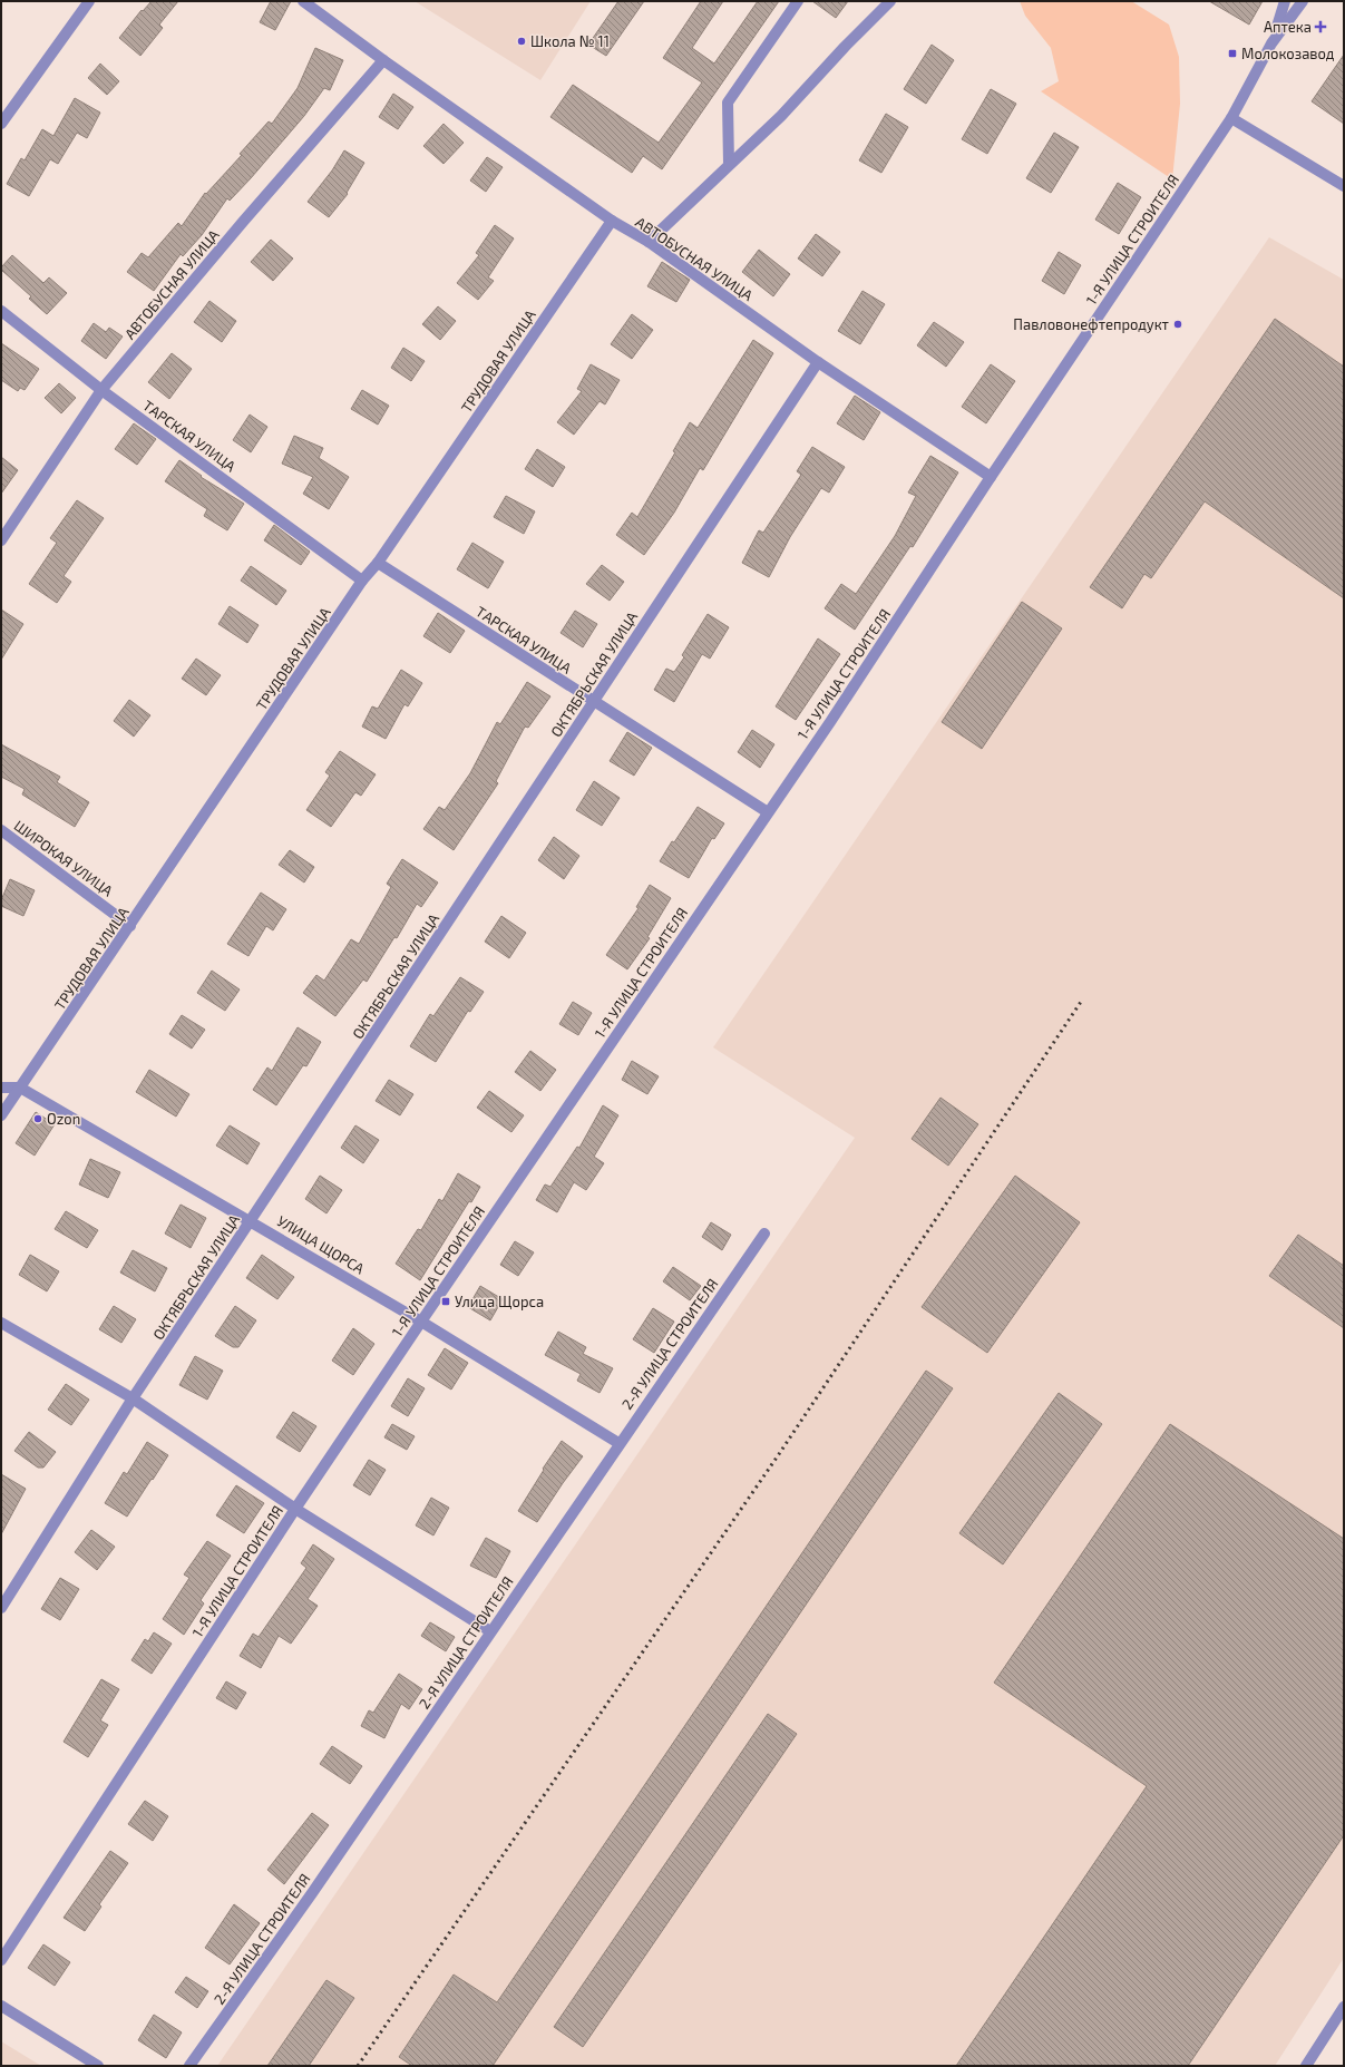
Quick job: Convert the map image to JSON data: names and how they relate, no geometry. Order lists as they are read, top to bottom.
{
  "streets": {
    "street": [
      "1-Я УЛИЦА СТРОИТЕЛЯ",
      "АВТОБУСНАЯ УЛИЦА",
      "ТРУДОВАЯ УЛИЦА",
      "ТАРСКАЯ УЛИЦА",
      "ОКТЯБРЬСКАЯ УЛИЦА",
      "ШИРОКАЯ УЛИЦА",
      "УЛИЦА ЩОРСА",
      "2-Я УЛИЦА СТРОИТЕЛЯ"
    ]
  },
  "crossings": [
    ["1-Я УЛИЦА СТРОИТЕЛЯ", "АВТОБУСНАЯ УЛИЦА"],
    ["1-Я УЛИЦА СТРОИТЕЛЯ", "ТАРСКАЯ УЛИЦА"],
    ["1-Я УЛИЦА СТРОИТЕЛЯ", "УЛИЦА ЩОРСА"],
    ["АВТОБУСНАЯ УЛИЦА", "ТРУДОВАЯ УЛИЦА"],
    ["АВТОБУСНАЯ УЛИЦА", "ТАРСКАЯ УЛИЦА"],
    ["АВТОБУСНАЯ УЛИЦА", "ОКТЯБРЬСКАЯ УЛИЦА"],
    ["ТРУДОВАЯ УЛИЦА", "ТАРСКАЯ УЛИЦА"],
    ["ТРУДОВАЯ УЛИЦА", "ШИРОКАЯ УЛИЦА"],
    ["ТРУДОВАЯ УЛИЦА", "УЛИЦА ЩОРСА"],
    ["ТАРСКАЯ УЛИЦА", "ОКТЯБРЬСКАЯ УЛИЦА"],
    ["ОКТЯБРЬСКАЯ УЛИЦА", "УЛИЦА ЩОРСА"],
    ["УЛИЦА ЩОРСА", "2-Я УЛИЦА СТРОИТЕЛЯ"]
  ],
  "places": {
    "health": ["Аптека"],
    "other": ["Школа № 11", "Павловонефтепродукт", "Ozon"],
    "transit": ["Молокозавод", "Улица Щорса"]
  }
}
